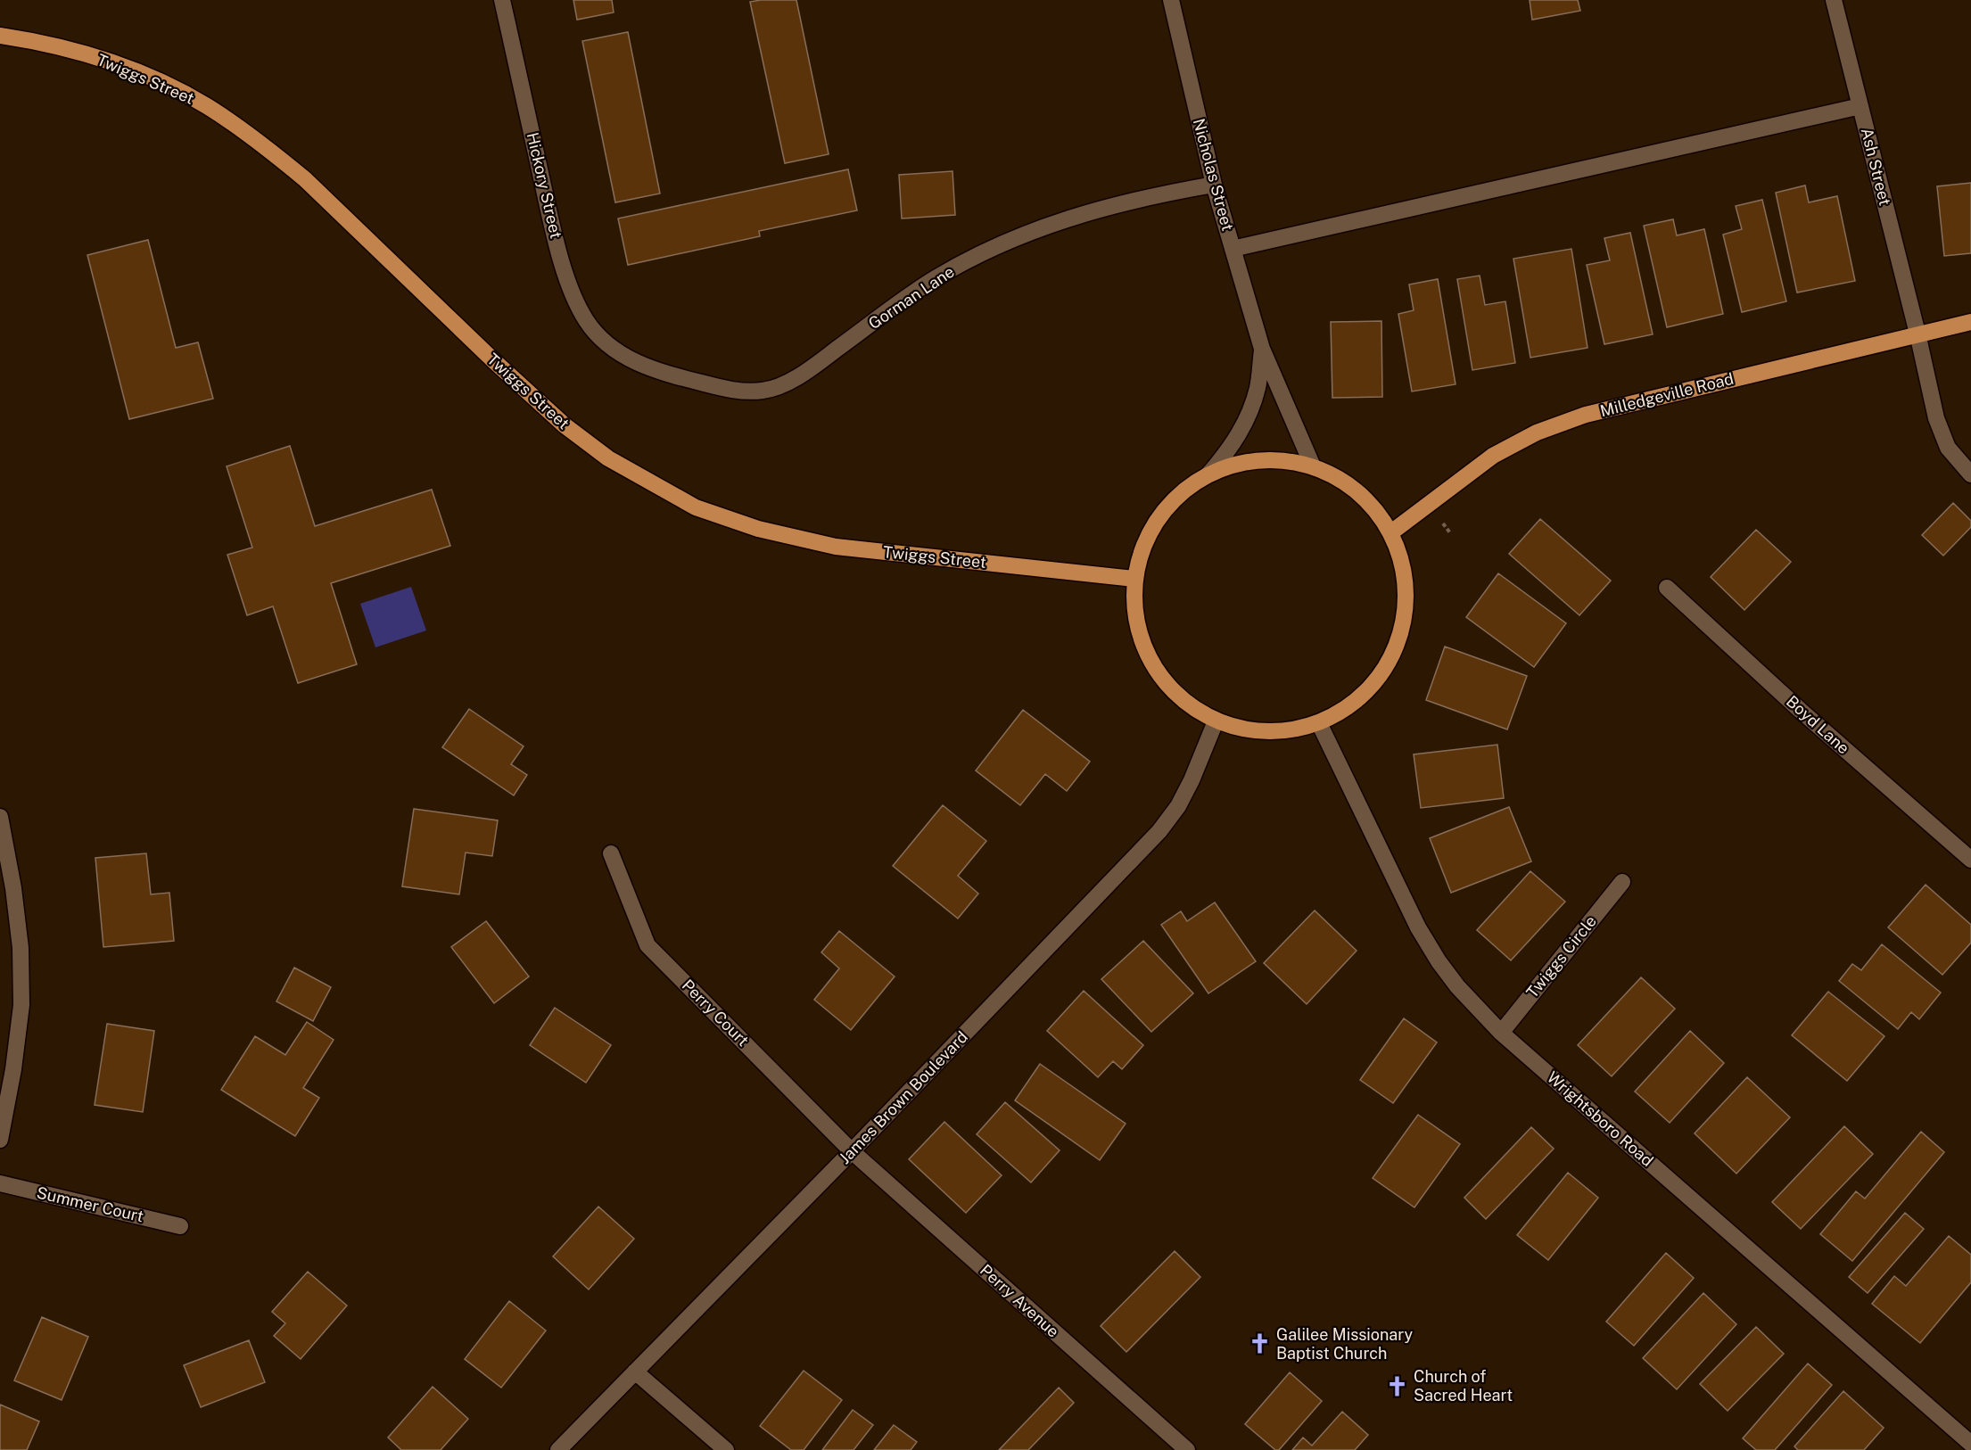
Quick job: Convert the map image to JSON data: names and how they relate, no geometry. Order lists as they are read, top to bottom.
{
  "streets": {
    "main road": ["Twiggs Street", "Milledgeville Road"],
    "street": [
      "Ash Street",
      "Nicholas Street",
      "Hickory Street",
      "Gorman Lane",
      "Boyd Lane",
      "Twiggs Circle",
      "Perry Court",
      "James Brown Boulevard",
      "Wrightsboro Road",
      "Summer Court",
      "Perry Avenue"
    ]
  },
  "crossings": [
    ["Ash Street", "Milledgeville Road"],
    ["Nicholas Street", "Gorman Lane"],
    ["Hickory Street", "Gorman Lane"],
    ["Twiggs Circle", "Wrightsboro Road"],
    ["Perry Court", "James Brown Boulevard"],
    ["Perry Court", "Perry Avenue"],
    ["James Brown Boulevard", "Perry Avenue"]
  ],
  "places": {
    "church": ["Galilee Missionary Baptist Church", "Church of Sacred Heart"]
  }
}
